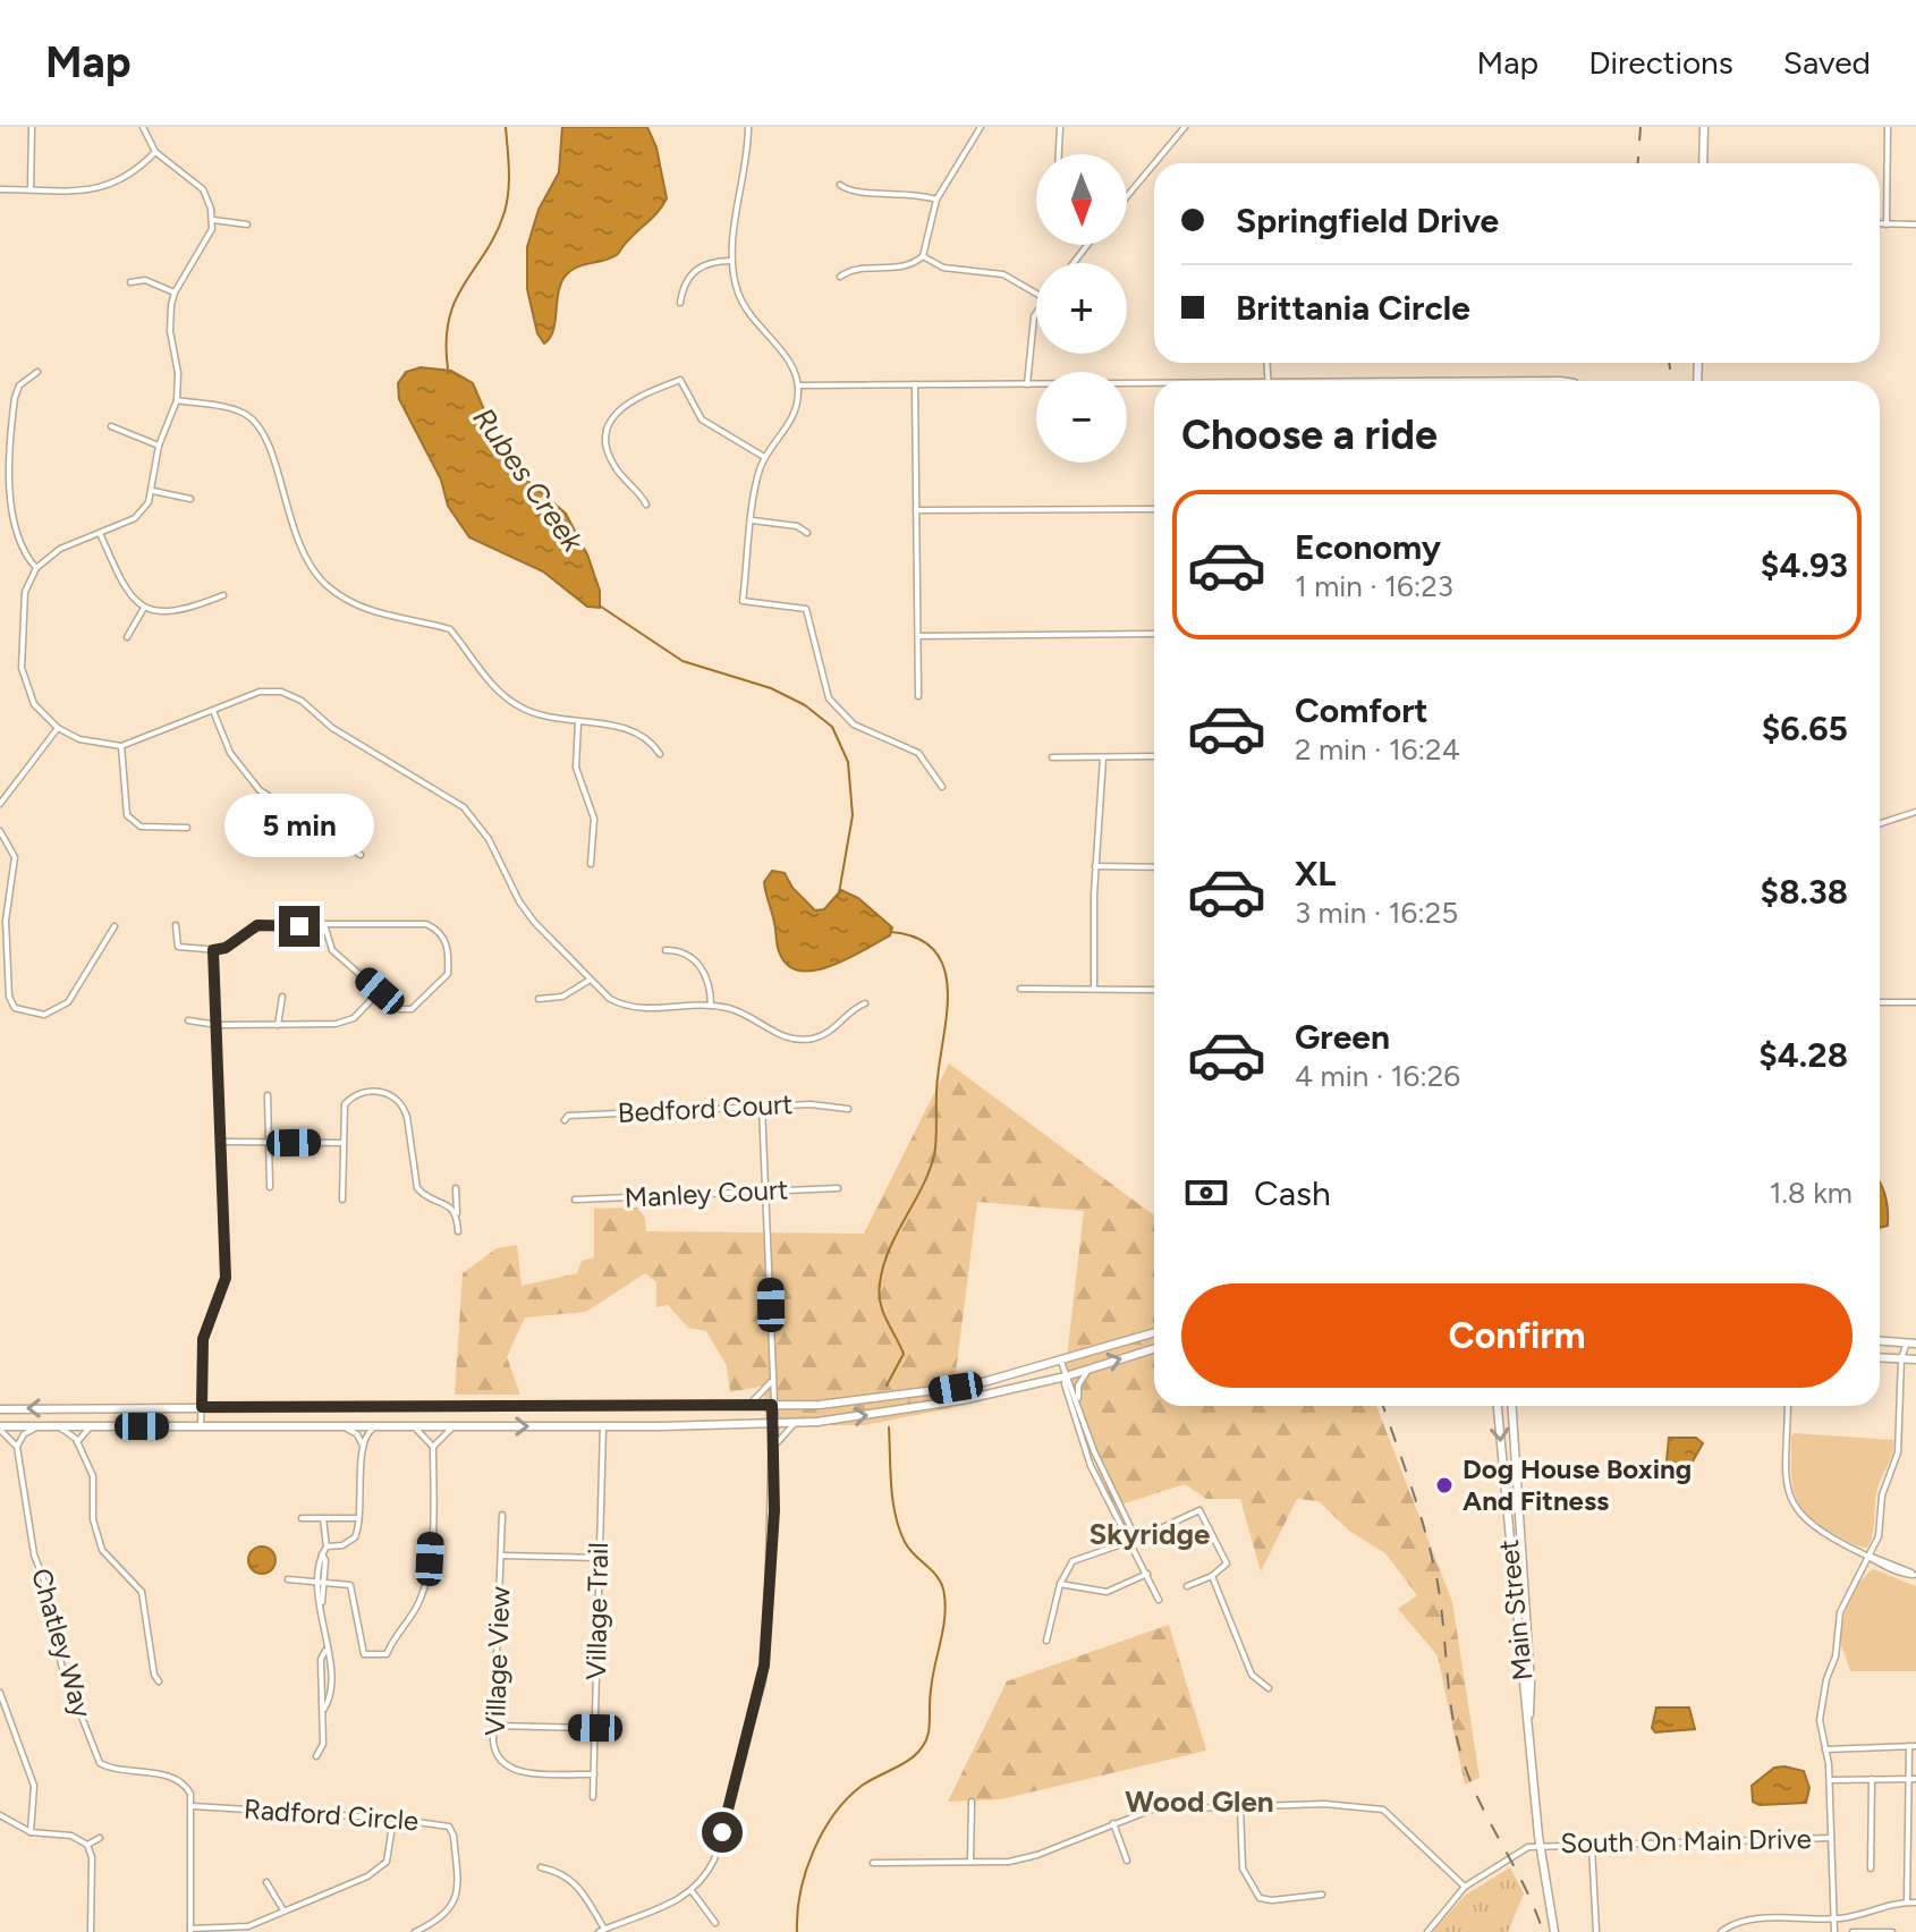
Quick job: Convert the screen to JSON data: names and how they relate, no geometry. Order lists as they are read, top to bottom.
{
  "streets": {
    "main road": ["Main Street"],
    "street": [
      "Bedford Court",
      "Manley Court",
      "Village Trail",
      "Chatley Way",
      "Village View",
      "Radford Circle",
      "South On Main Drive"
    ]
  },
  "crossings": [
    ["Main Street", "South On Main Drive"],
    ["Village Trail", "Village View"],
    ["Chatley Way", "Radford Circle"]
  ],
  "districts": ["Skyridge", "Wood Glen"],
  "water": ["Rubes Creek"],
  "places": ["Dog House Boxing And Fitness"],
  "north": "bottom",
  "page": {
    "header": "Map",
    "nav": ["Map", "Directions", "Saved"],
    "map_buttons": ["+", "−"],
    "banner": ["Springfield Drive", "Brittania Circle"],
    "heading": "Choose a ride",
    "list": [
      {
        "name": "Economy",
        "note": "1 min · 16:23",
        "value": "$4.93"
      },
      {
        "name": "Comfort",
        "note": "2 min · 16:24",
        "value": "$6.65"
      },
      {
        "name": "XL",
        "note": "3 min · 16:25",
        "value": "$8.38"
      },
      {
        "name": "Green",
        "note": "4 min · 16:26",
        "value": "$4.28"
      }
    ],
    "bubble": "5 min",
    "pay": ["Cash", "1.8 km"],
    "buttons": "Confirm"
  }
}
